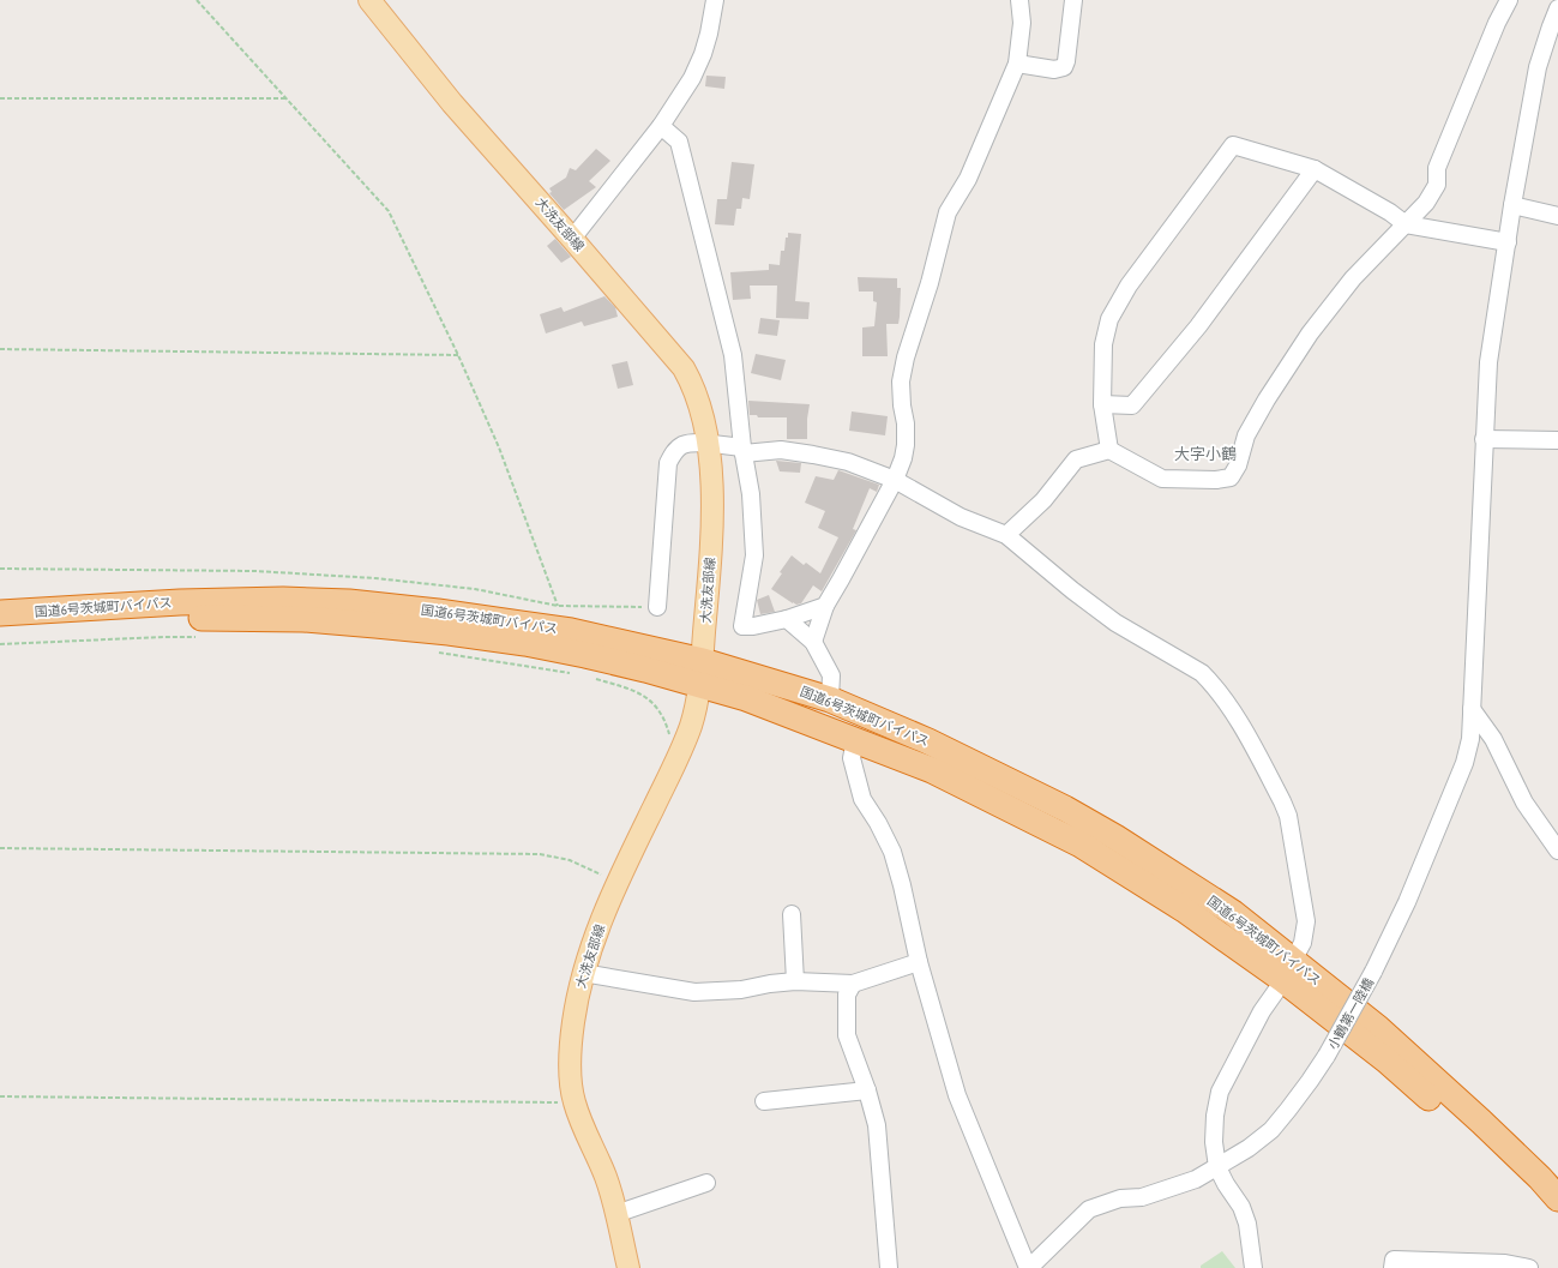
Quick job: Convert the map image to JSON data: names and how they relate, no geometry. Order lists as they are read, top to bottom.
{
  "streets": {
    "highway": ["国道6号茨城町バイパス"],
    "main road": ["大洗友部線"],
    "street": ["小鶴第一陸橋"]
  },
  "crossings": [
    ["大洗友部線", "国道6号茨城町バイパス"]
  ],
  "districts": ["大字小鶴"]
}
